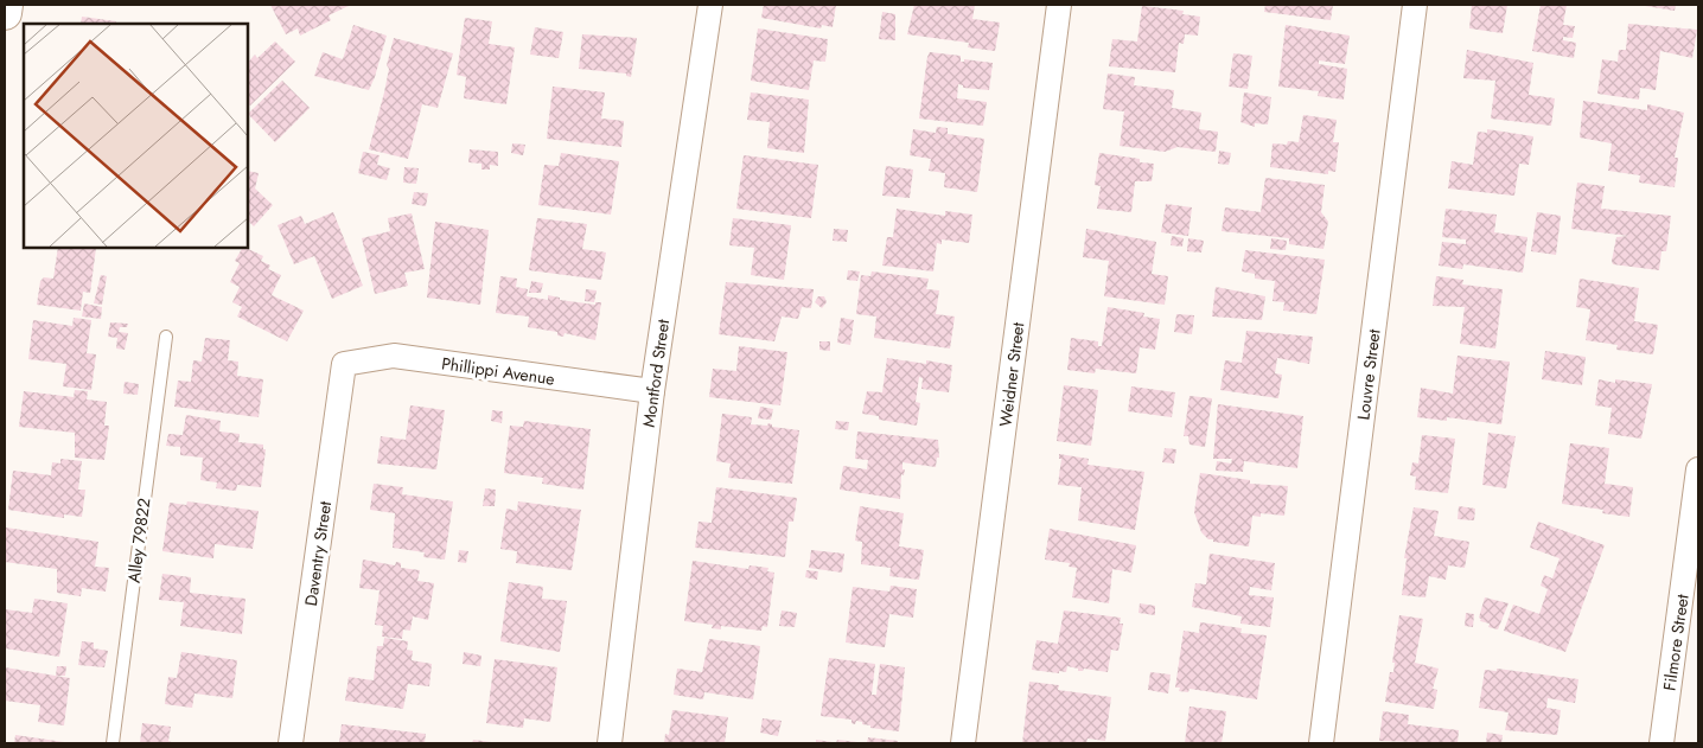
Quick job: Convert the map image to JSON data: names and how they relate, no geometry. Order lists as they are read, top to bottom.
{
  "streets": {
    "street": [
      "Phillippi Avenue",
      "Montford Street",
      "Weidner Street",
      "Louvre Street",
      "Daventry Street",
      "Filmore Street"
    ],
    "lane": ["Alley 79822"]
  },
  "crossings": [
    ["Phillippi Avenue", "Montford Street"],
    ["Phillippi Avenue", "Daventry Street"]
  ]
}
